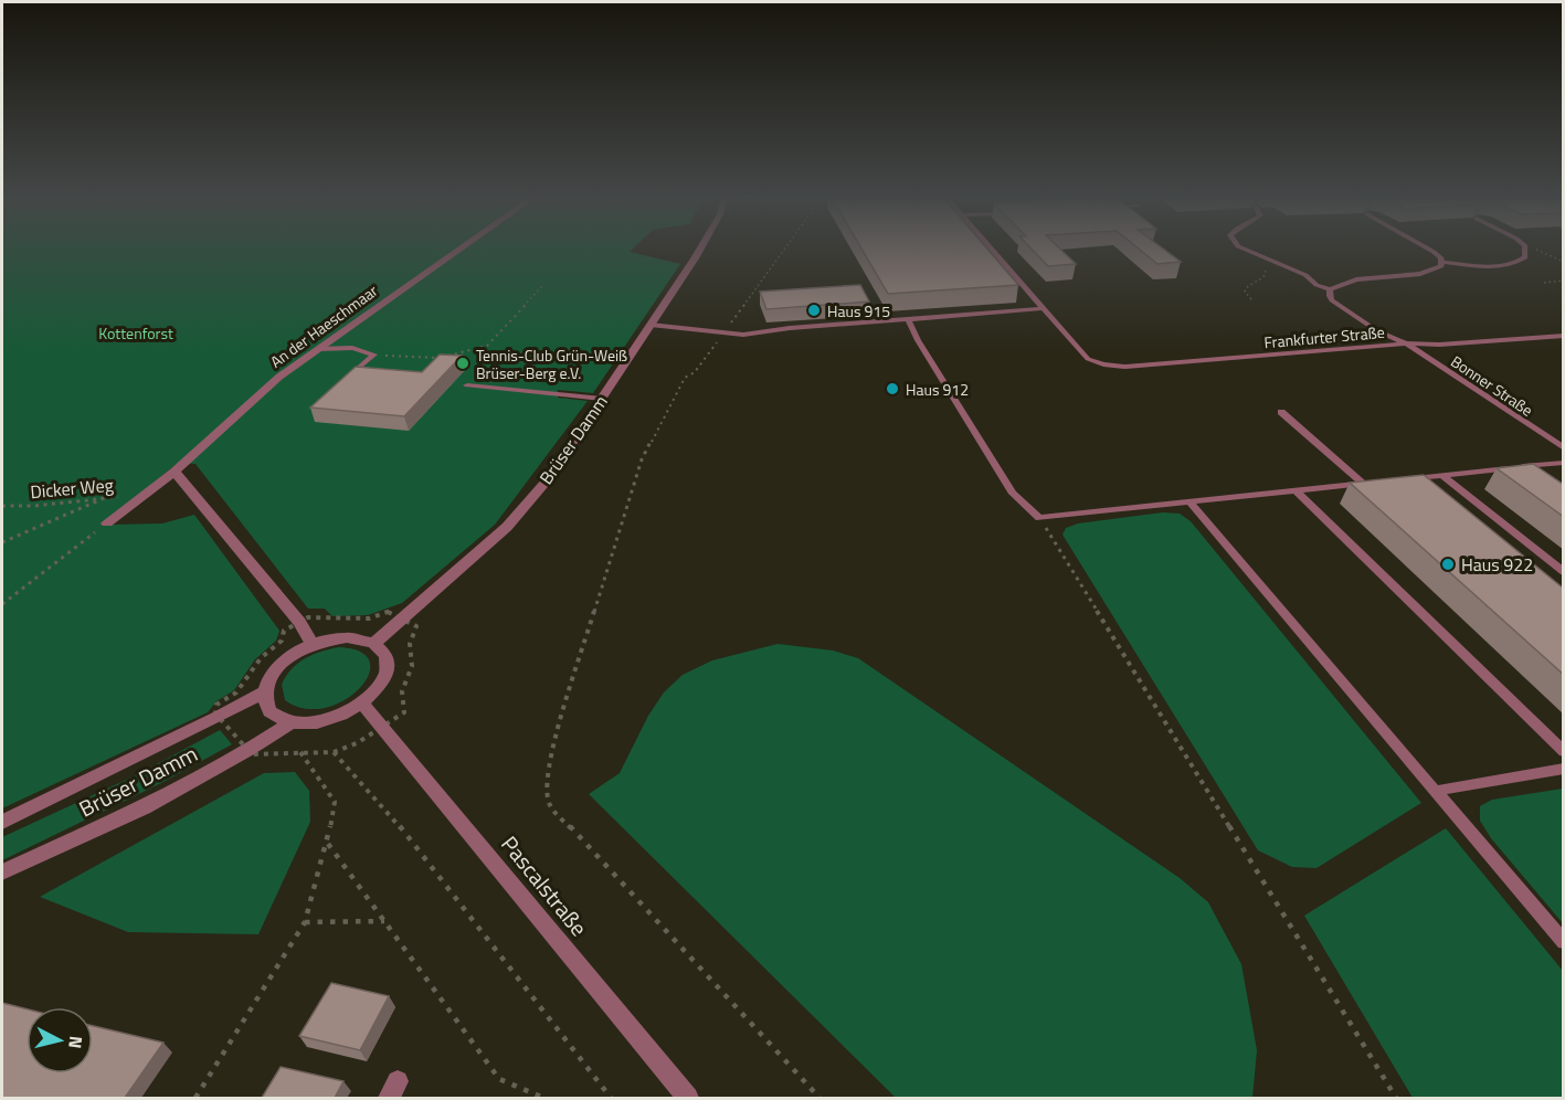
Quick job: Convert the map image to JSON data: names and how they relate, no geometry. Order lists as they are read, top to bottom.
{
  "streets": {
    "street": ["An der Haeschmaar", "Brüser Damm", "Pascalstraße"],
    "lane": ["Frankfurter Straße", "Bonner Straße"],
    "path": ["Dicker Weg"]
  },
  "crossings": [
    ["An der Haeschmaar", "Dicker Weg"],
    ["Frankfurter Straße", "Bonner Straße"],
    ["Brüser Damm", "Pascalstraße"]
  ],
  "parks": ["Kottenforst"],
  "places": [
    "Haus 915",
    "Tennis-Club Grün-Weiß Brüser-Berg e.V.",
    "Haus 912",
    "Haus 922"
  ],
  "north": "right"
}
